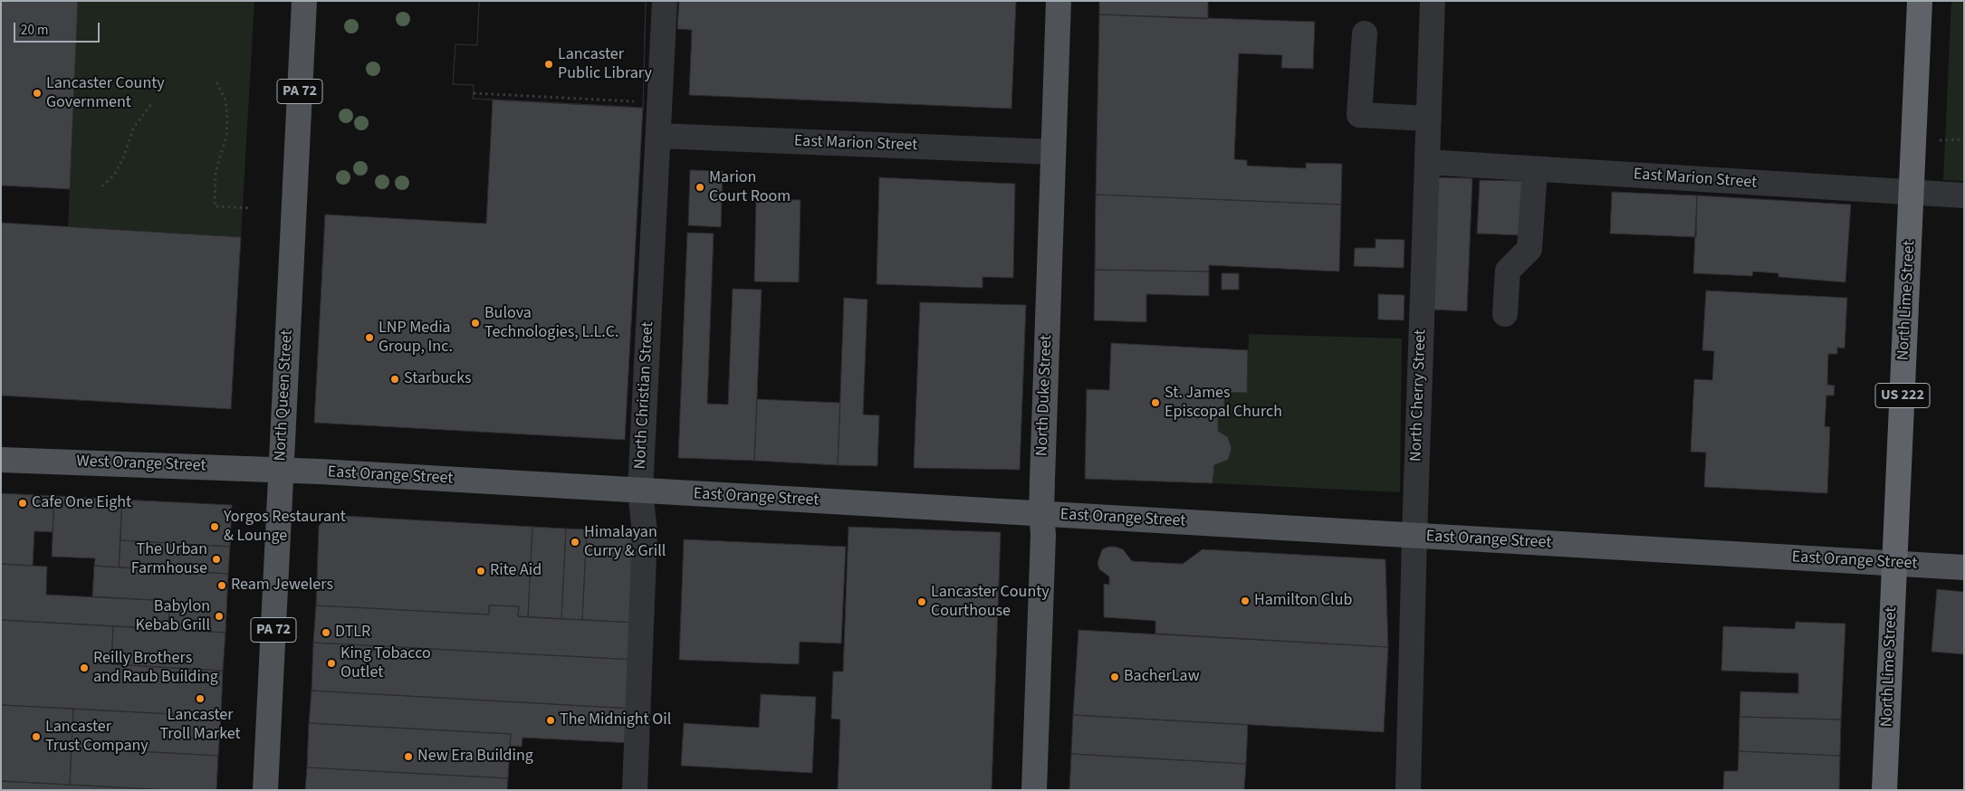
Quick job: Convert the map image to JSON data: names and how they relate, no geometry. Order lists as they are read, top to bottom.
{
  "streets": {
    "highway": ["North Lime Street", "US 222"],
    "main road": [
      "PA 72",
      "North Queen Street",
      "North Duke Street",
      "West Orange Street",
      "East Orange Street"
    ],
    "street": ["East Marion Street", "North Christian Street", "North Cherry Street"]
  },
  "crossings": [
    ["East Marion Street", "North Lime Street"],
    ["East Marion Street", "North Christian Street"],
    ["East Marion Street", "North Duke Street"],
    ["East Marion Street", "North Cherry Street"],
    ["North Lime Street", "East Orange Street"],
    ["North Queen Street", "West Orange Street"],
    ["North Queen Street", "East Orange Street"],
    ["North Christian Street", "East Orange Street"],
    ["North Duke Street", "East Orange Street"],
    ["North Cherry Street", "East Orange Street"],
    ["West Orange Street", "East Orange Street"]
  ],
  "places": [
    "Lancaster Public Library",
    "Lancaster County Government",
    "Marion Court Room",
    "Bulova Technologies, L.L.C.",
    "LNP Media Group, Inc.",
    "Starbucks",
    "St. James Episcopal Church",
    "Cafe One Eight",
    "Yorgos Restaurant & Lounge",
    "Himalayan Curry & Grill",
    "The Urban Farmhouse",
    "Rite Aid",
    "Ream Jewelers",
    "Hamilton Club",
    "Lancaster County Courthouse",
    "Babylon Kebab Grill",
    "DTLR",
    "King Tobacco Outlet",
    "Reilly Brothers and Raub Building",
    "BacherLaw",
    "Lancaster Troll Market",
    "The Midnight Oil",
    "Lancaster Trust Company",
    "New Era Building"
  ],
  "scale_bar": "20 m"
}
